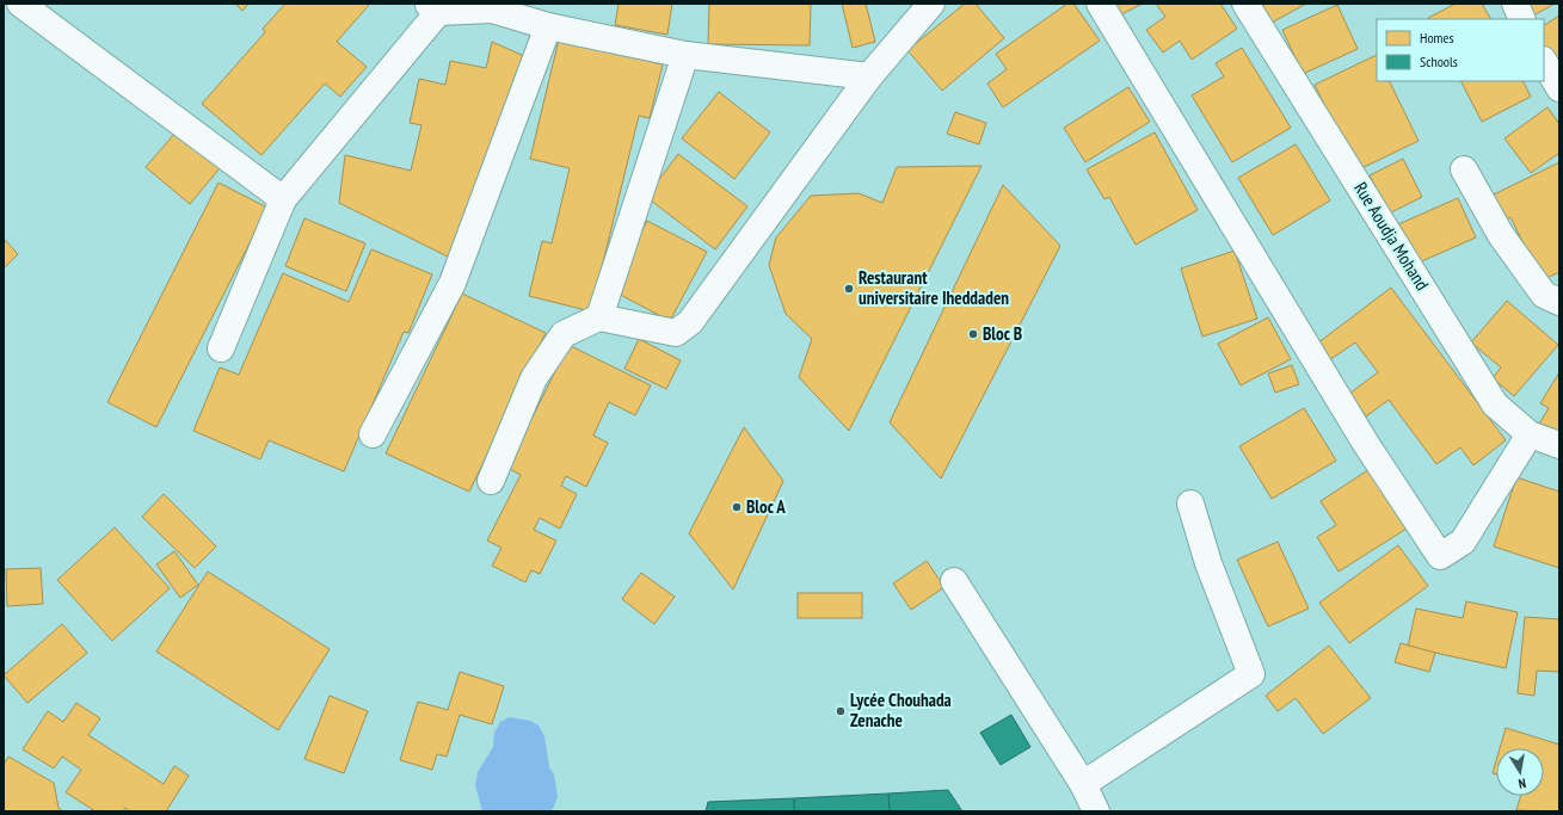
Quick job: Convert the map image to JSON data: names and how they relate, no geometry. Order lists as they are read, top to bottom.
{
  "streets": {
    "street": ["Rue Aoudja Mohand"]
  },
  "places": [
    "Restaurant universitaire Iheddaden",
    "Bloc B",
    "Bloc A",
    "Lycée Chouhada Zenache"
  ],
  "legend": ["Homes", "Schools"],
  "north": "bottom"
}
